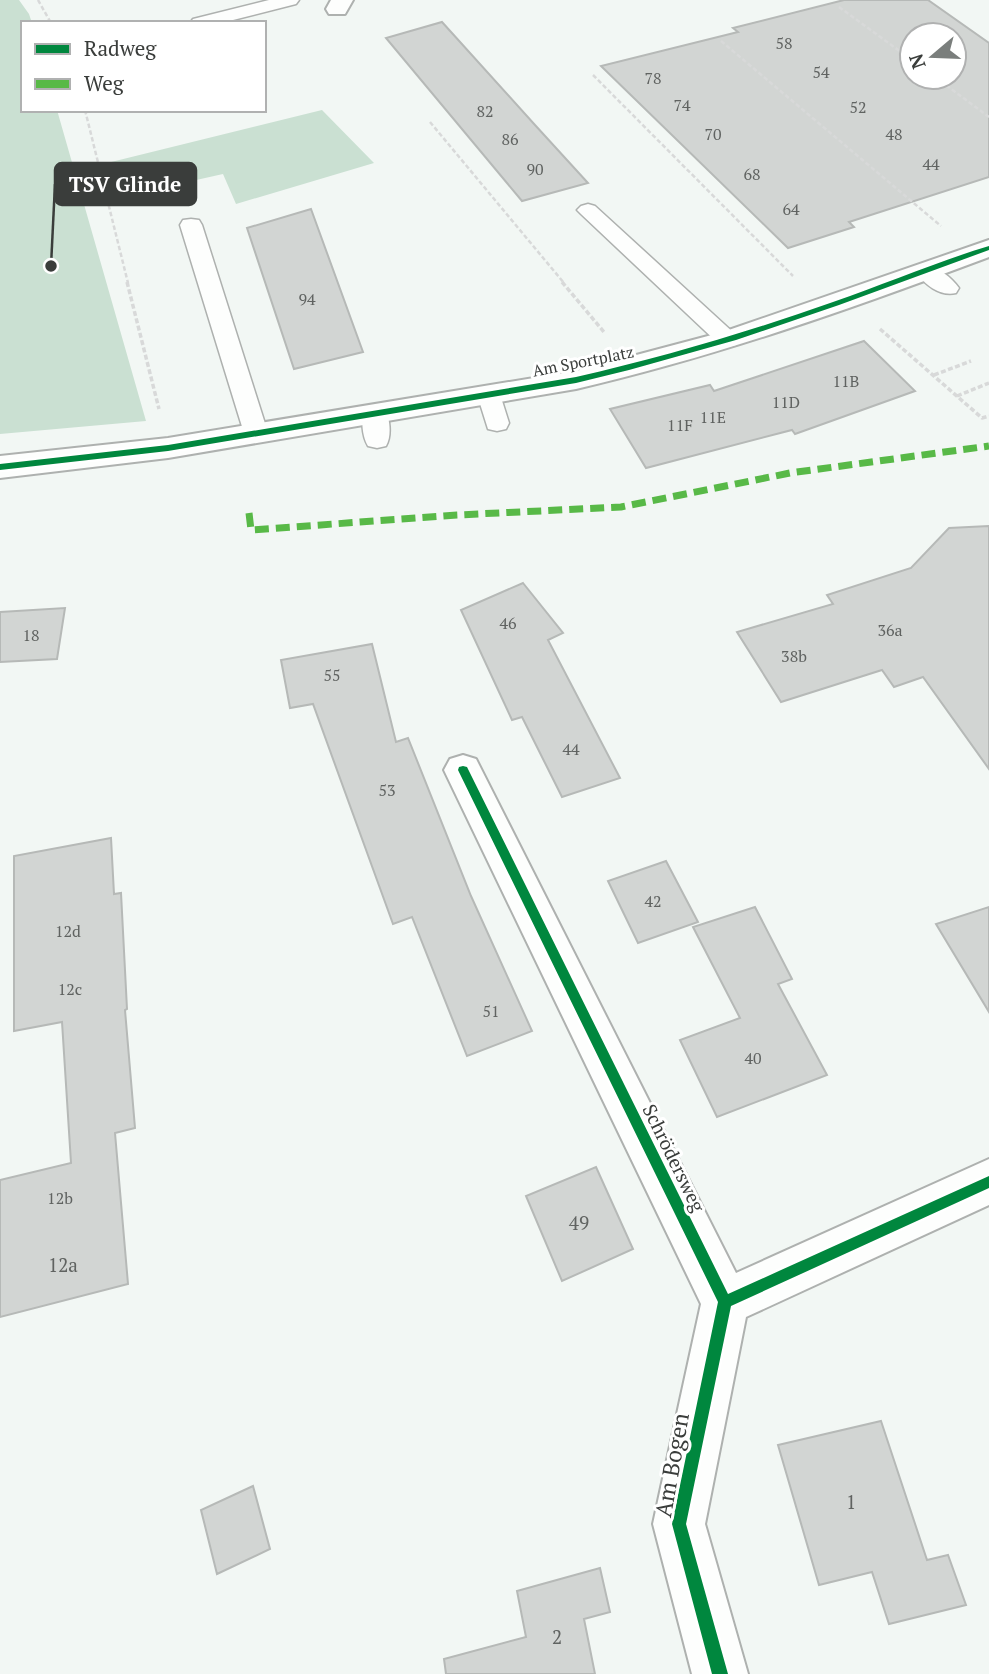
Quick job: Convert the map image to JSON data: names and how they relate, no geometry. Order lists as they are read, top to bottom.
{
  "streets": {
    "street": ["Am Sportplatz", "Schrödersweg", "Am Bogen"]
  },
  "crossings": [
    ["Schrödersweg", "Am Bogen"]
  ],
  "places": ["TSV Glinde"],
  "house_numbers": [
    "58",
    "54",
    "78",
    "74",
    "52",
    "82",
    "70",
    "48",
    "86",
    "44",
    "90",
    "68",
    "64",
    "94",
    "11B",
    "11D",
    "11E",
    "11F",
    "46",
    "36a",
    "18",
    "38b",
    "55",
    "44",
    "53",
    "42",
    "12d",
    "12c",
    "51",
    "40",
    "12b",
    "49",
    "12a",
    "1",
    "2"
  ],
  "legend": ["Radweg", "Weg"],
  "north": "left"
}
